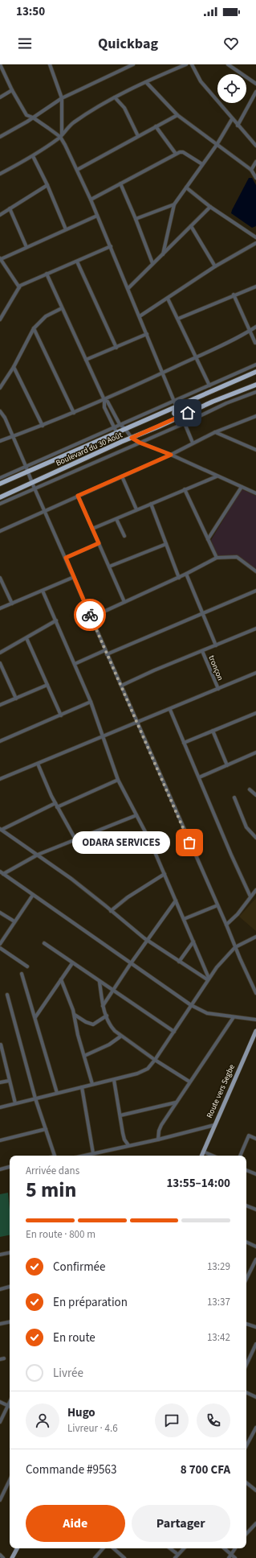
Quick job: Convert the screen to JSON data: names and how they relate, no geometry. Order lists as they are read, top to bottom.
{
  "streets": {
    "highway": ["Boulevard du 30 Août"],
    "main road": ["Route vers Segbe"],
    "street": ["tronçon"]
  },
  "places": ["ODARA SERVICES"],
  "page": {
    "status": "13:50",
    "header": "Quickbag",
    "bubble": "ODARA SERVICES",
    "heading": ["5 min", "Arrivée dans", "13:55–14:00"],
    "panel": [
      "Hugo",
      "Livreur · 4.6",
      "Commande #9563",
      "8 700 CFA"
    ],
    "bar": "En route · 800 m",
    "list": [
      ["Confirmée", "13:29"],
      ["En préparation", "13:37"],
      ["En route", "13:42"],
      "Livrée"
    ],
    "buttons": ["Aide", "Partager"]
  }
}
